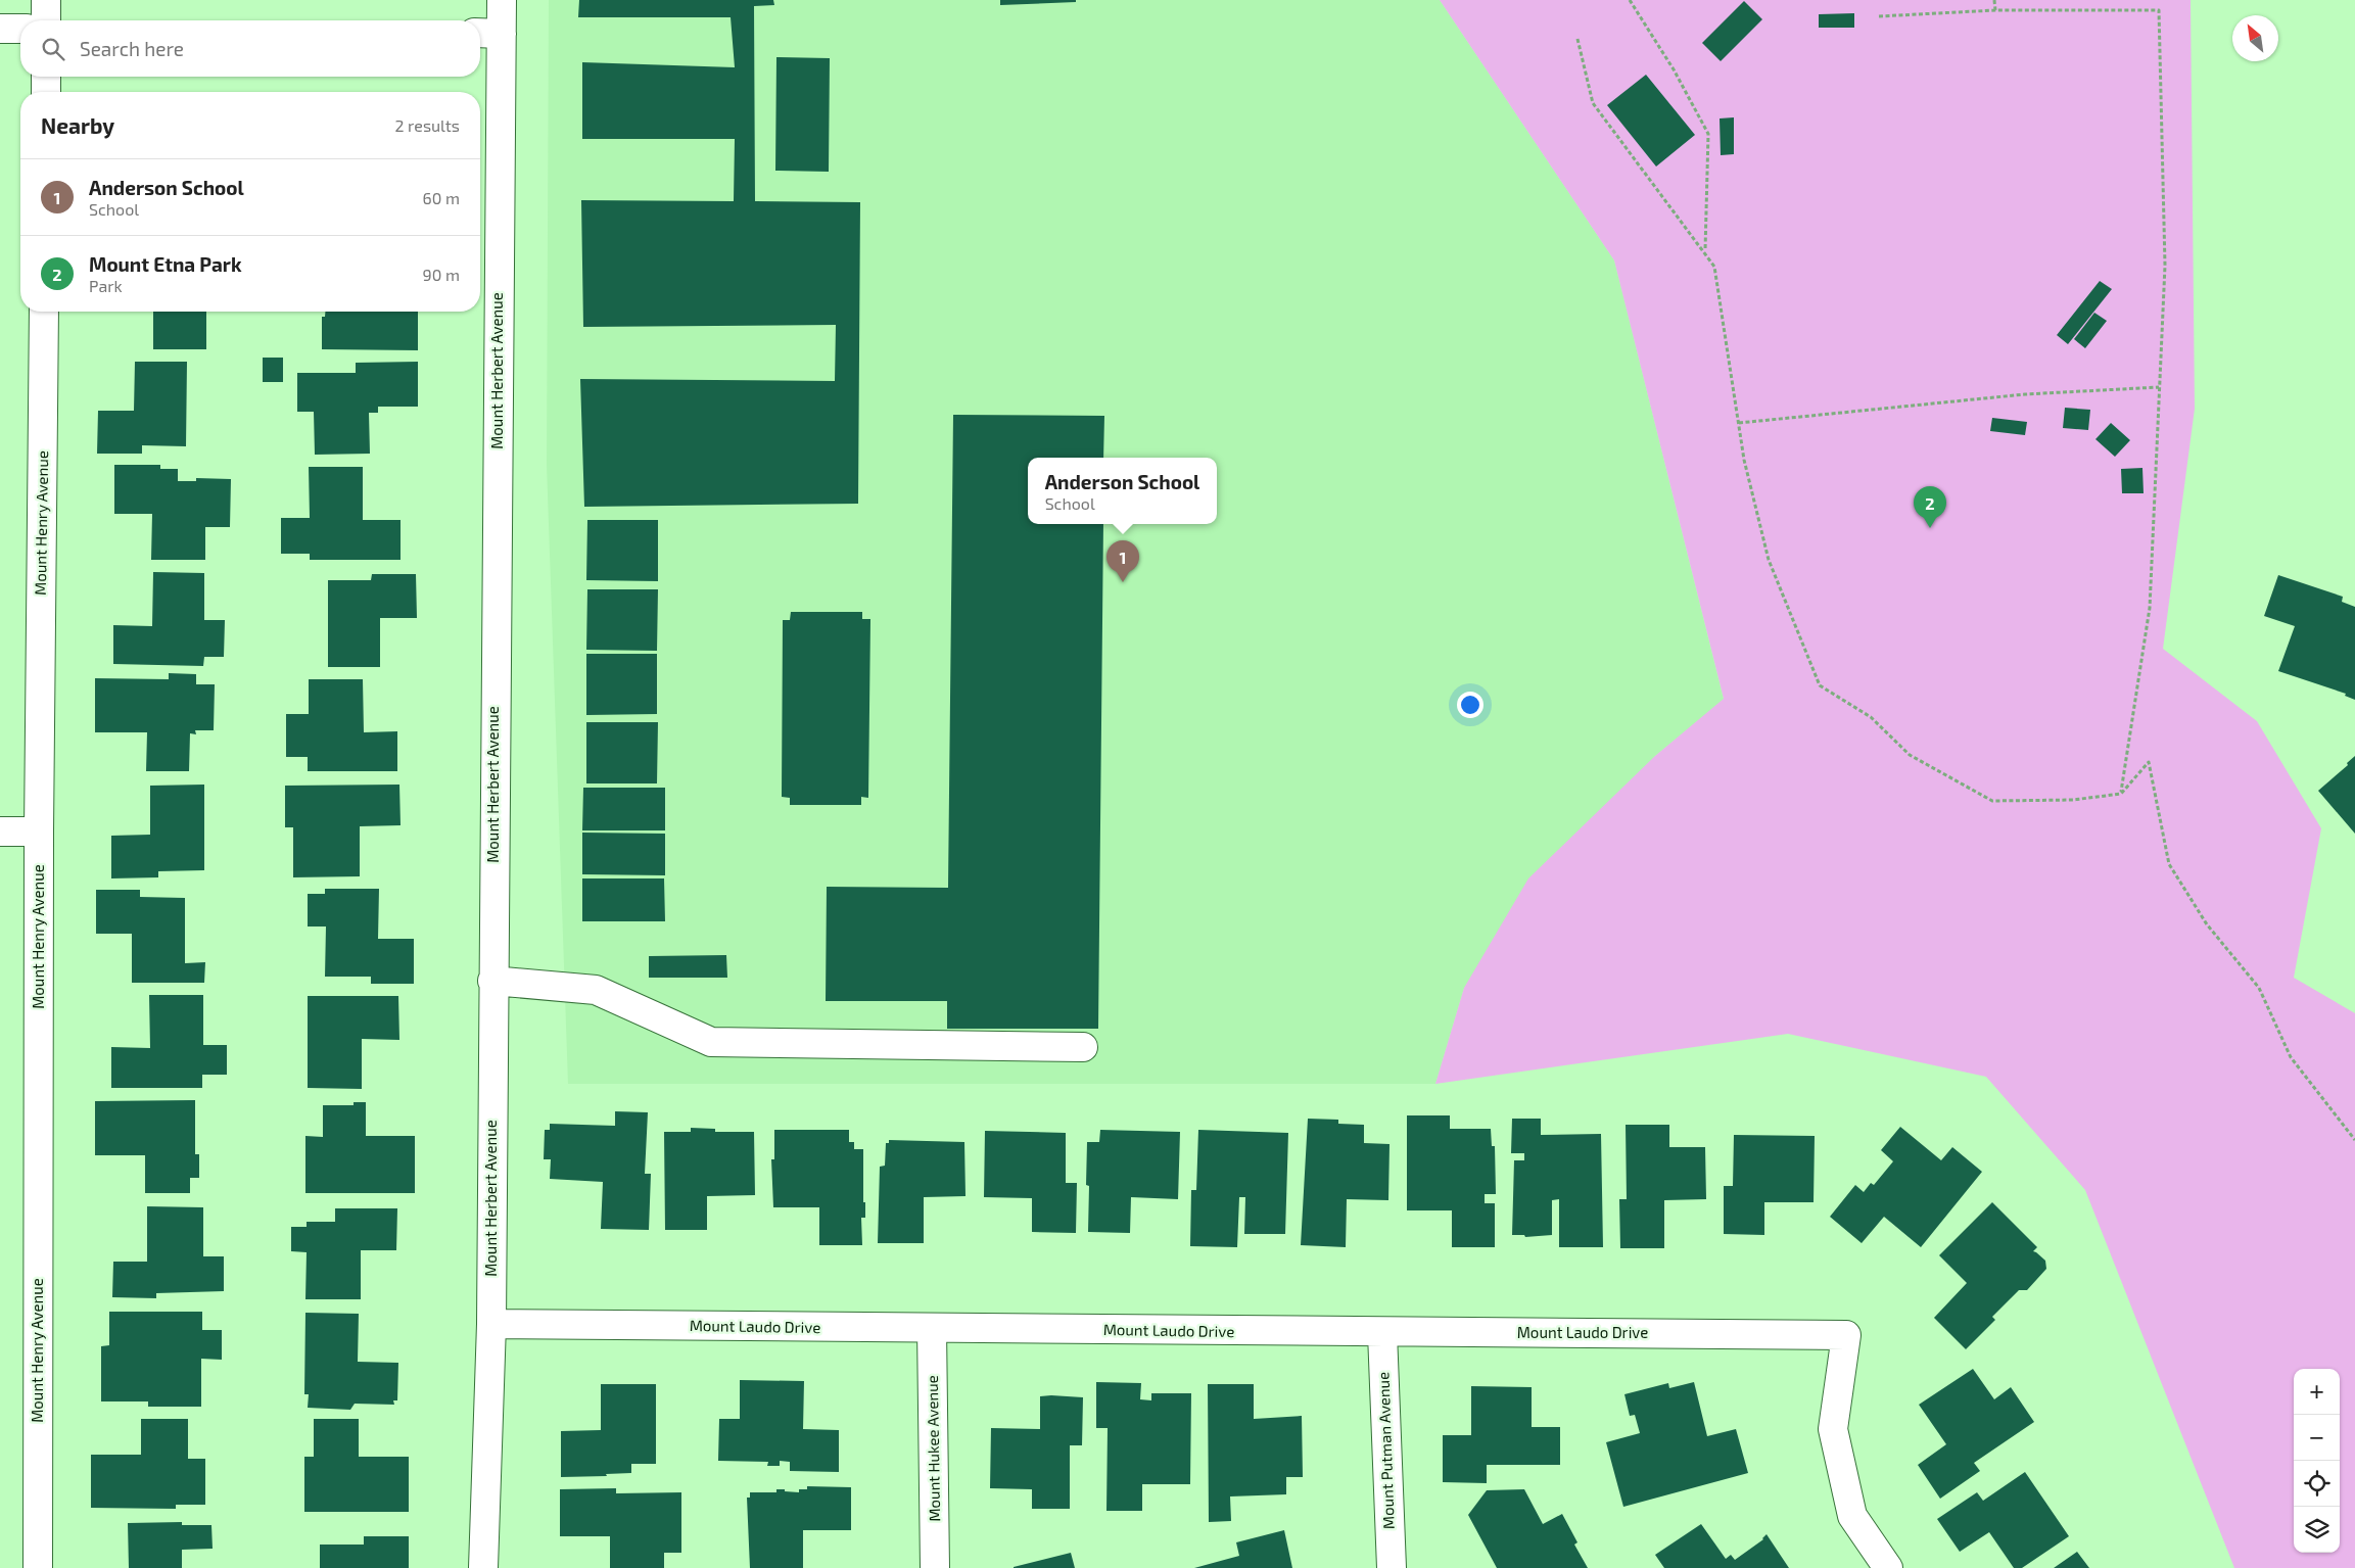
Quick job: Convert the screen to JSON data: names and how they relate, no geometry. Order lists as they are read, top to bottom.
{
  "streets": {
    "street": [
      "Mount Herbert Avenue",
      "Mount Henry Avenue",
      "Mount Laudo Drive",
      "Mount Hukee Avenue",
      "Mount Putman Avenue"
    ]
  },
  "crossings": [
    ["Mount Herbert Avenue", "Mount Laudo Drive"],
    ["Mount Laudo Drive", "Mount Hukee Avenue"],
    ["Mount Laudo Drive", "Mount Putman Avenue"]
  ],
  "north": "top left",
  "page": {
    "search": "Search here",
    "heading": ["Nearby", "2 results"],
    "list": [
      {
        "mark": "1",
        "name": "Anderson School",
        "note": "School",
        "value": "60 m"
      },
      {
        "mark": "2",
        "name": "Mount Etna Park",
        "note": "Park",
        "value": "90 m"
      }
    ],
    "popup": ["Anderson School", "School"],
    "pins": ["2", "1"],
    "map_buttons": ["+", "−"]
  }
}
